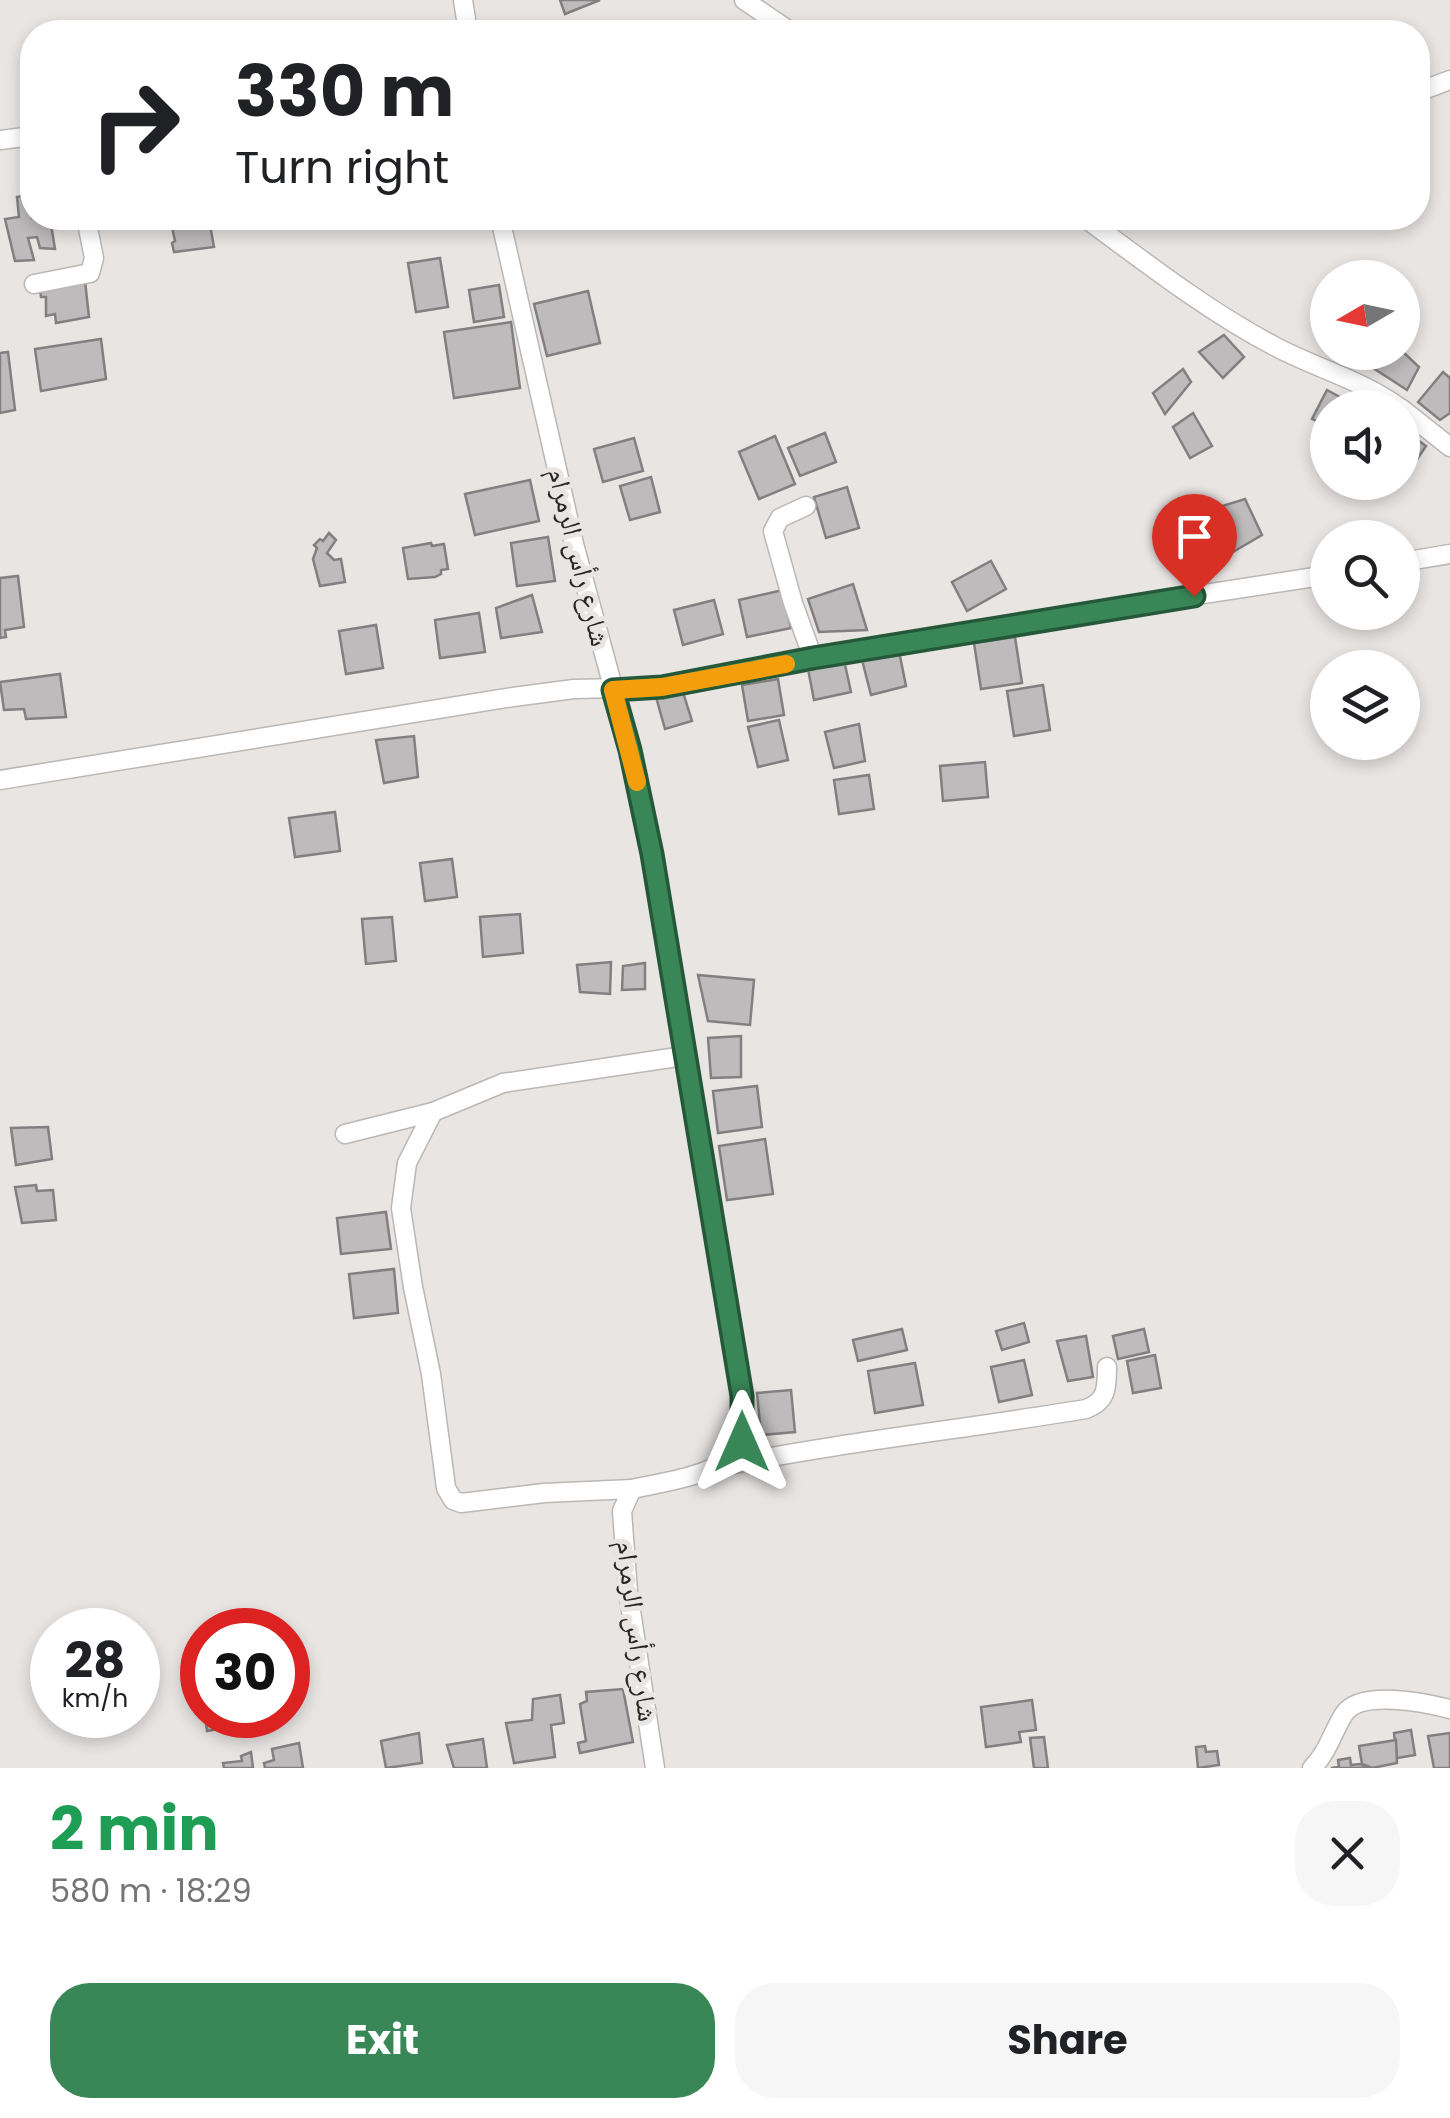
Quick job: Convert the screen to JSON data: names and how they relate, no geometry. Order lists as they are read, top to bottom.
{
  "streets": {
    "street": ["شارع رأس الرمرام"]
  },
  "north": "left",
  "page": {
    "turn": ["330 m", "Turn right"],
    "speed": "28 km/h",
    "limit": "30",
    "heading": ["2 min", "580 m · 18:29"],
    "buttons": ["Exit", "Share"]
  }
}
